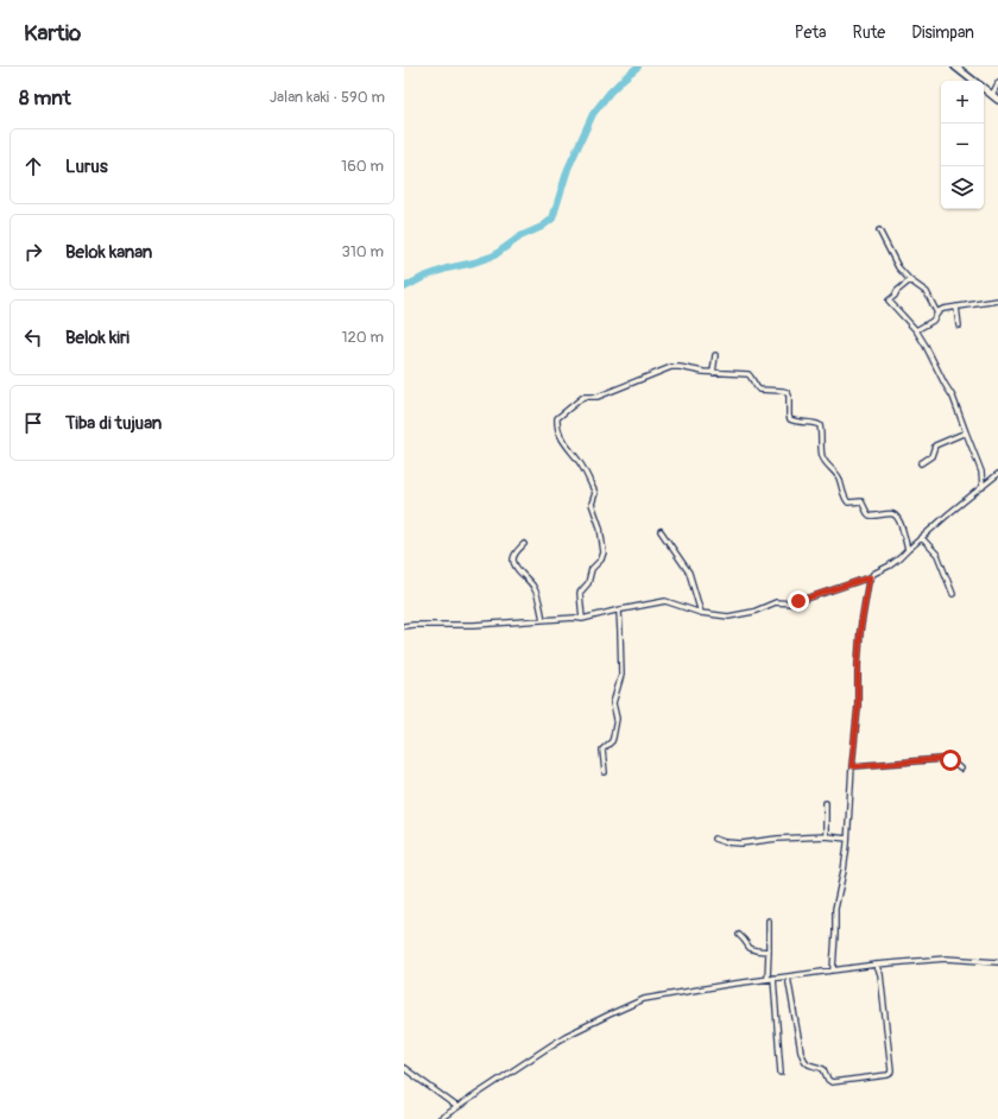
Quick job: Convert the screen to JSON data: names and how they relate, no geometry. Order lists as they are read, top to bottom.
{
  "page": {
    "header": "Kartio",
    "nav": ["Peta", "Rute", "Disimpan"],
    "heading": ["8 mnt", "Jalan kaki · 590 m"],
    "map_buttons": ["+", "−"],
    "list": [
      ["Lurus", "160 m"],
      ["Belok kanan", "310 m"],
      ["Belok kiri", "120 m"],
      "Tiba di tujuan"
    ]
  }
}
